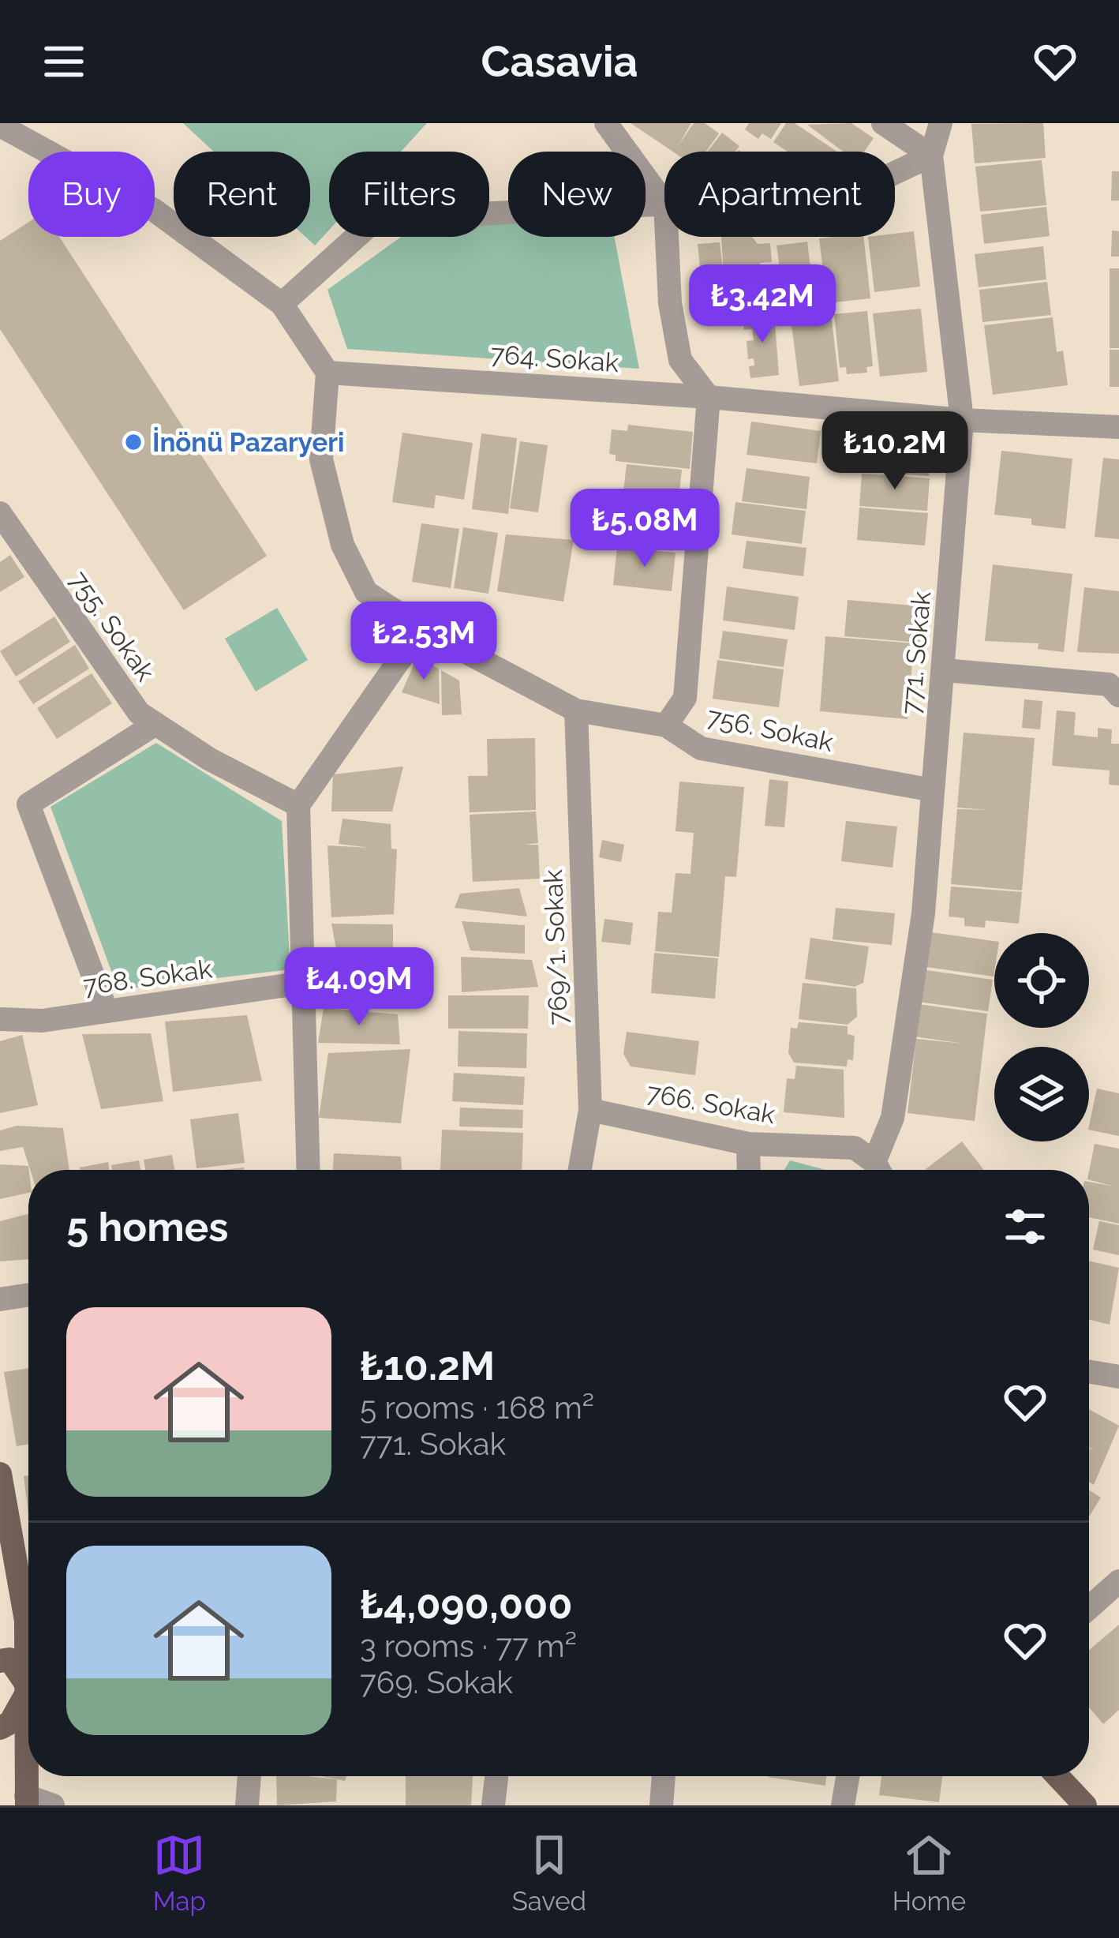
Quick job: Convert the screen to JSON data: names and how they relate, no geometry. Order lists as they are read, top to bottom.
{
  "streets": {
    "street": [
      "764. Sokak",
      "755. Sokak",
      "771. Sokak",
      "756. Sokak",
      "769/1. Sokak",
      "768. Sokak",
      "766. Sokak"
    ]
  },
  "crossings": [
    ["764. Sokak", "771. Sokak"],
    ["764. Sokak", "756. Sokak"],
    ["771. Sokak", "756. Sokak"],
    ["756. Sokak", "769/1. Sokak"],
    ["769/1. Sokak", "766. Sokak"]
  ],
  "places": ["İnönü Pazaryeri"],
  "page": {
    "header": "Casavia",
    "chip": [
      "Buy",
      "Rent",
      "Filters",
      "New",
      "Apartment"
    ],
    "price": [
      "₺3.42M",
      "₺10.2M",
      "₺5.08M",
      "₺2.53M",
      "₺4.09M"
    ],
    "heading": "5 homes",
    "list": [
      {
        "name": "₺10.2M",
        "note": "5 rooms · 168 m² · 771. Sokak"
      },
      {
        "name": "₺4,090,000",
        "note": "3 rooms · 77 m² · 769. Sokak"
      }
    ],
    "tabs": ["Map", "Saved", "Home"]
  }
}
